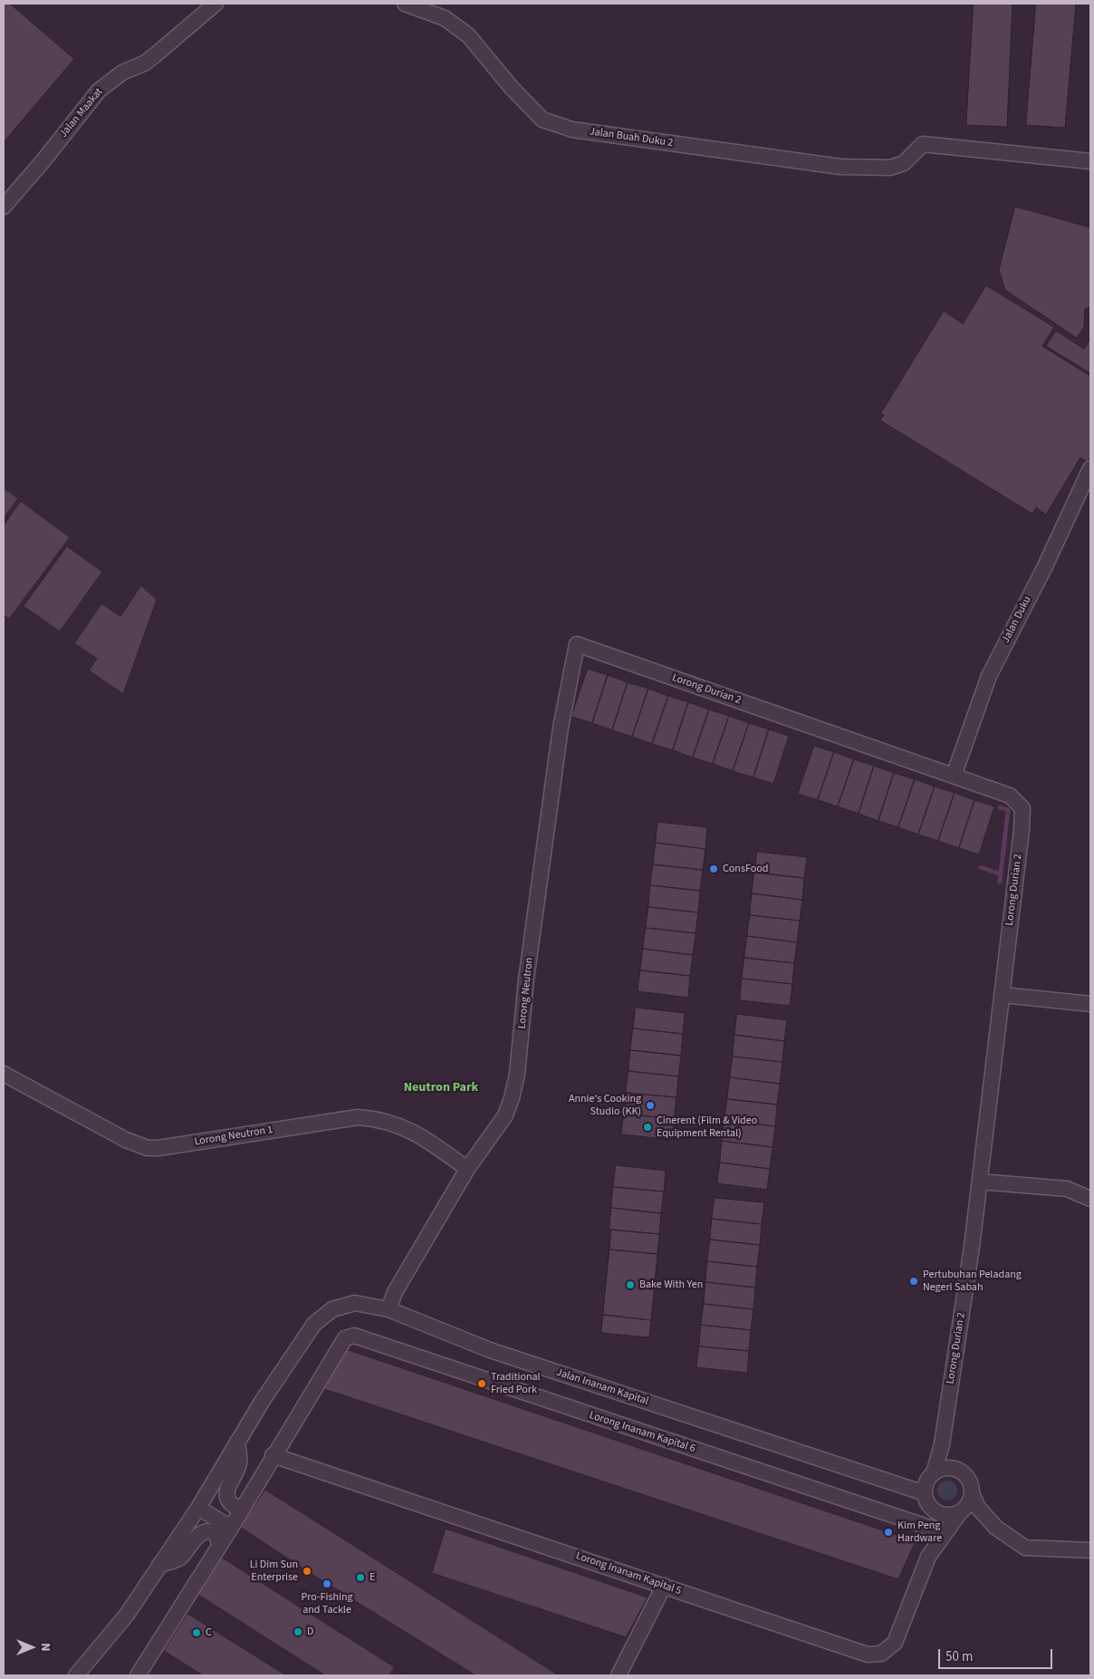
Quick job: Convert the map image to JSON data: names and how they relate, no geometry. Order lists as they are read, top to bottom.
{
  "streets": {
    "street": [
      "Jalan Maakat",
      "Jalan Buah Duku 2",
      "Jalan Duku",
      "Lorong Durian 2",
      "Lorong Neutron",
      "Lorong Neutron 1",
      "Jalan Inanam Kapital",
      "Lorong Inanam Kapital 6",
      "Lorong Inanam Kapital 5"
    ]
  },
  "crossings": [
    ["Jalan Duku", "Lorong Durian 2"],
    ["Lorong Durian 2", "Lorong Neutron"],
    ["Lorong Durian 2", "Jalan Inanam Kapital"],
    ["Lorong Durian 2", "Lorong Inanam Kapital 5"],
    ["Lorong Neutron", "Lorong Neutron 1"],
    ["Lorong Neutron", "Jalan Inanam Kapital"],
    ["Jalan Inanam Kapital", "Lorong Inanam Kapital 5"],
    ["Lorong Inanam Kapital 6", "Lorong Inanam Kapital 5"]
  ],
  "districts": ["Neutron Park"],
  "places": [
    "ConsFood",
    "Annie's Cooking Studio (KK)",
    "Cinerent (Film & Video Equipment Rental)",
    "Pertubuhan Peladang Negeri Sabah",
    "Bake With Yen",
    "Traditional Fried Pork",
    "Kim Peng Hardware",
    "Li Dim Sun Enterprise",
    "E",
    "Pro-Fishing and Tackle",
    "D",
    "C"
  ],
  "scale_bar": "50 m",
  "north": "right"
}
